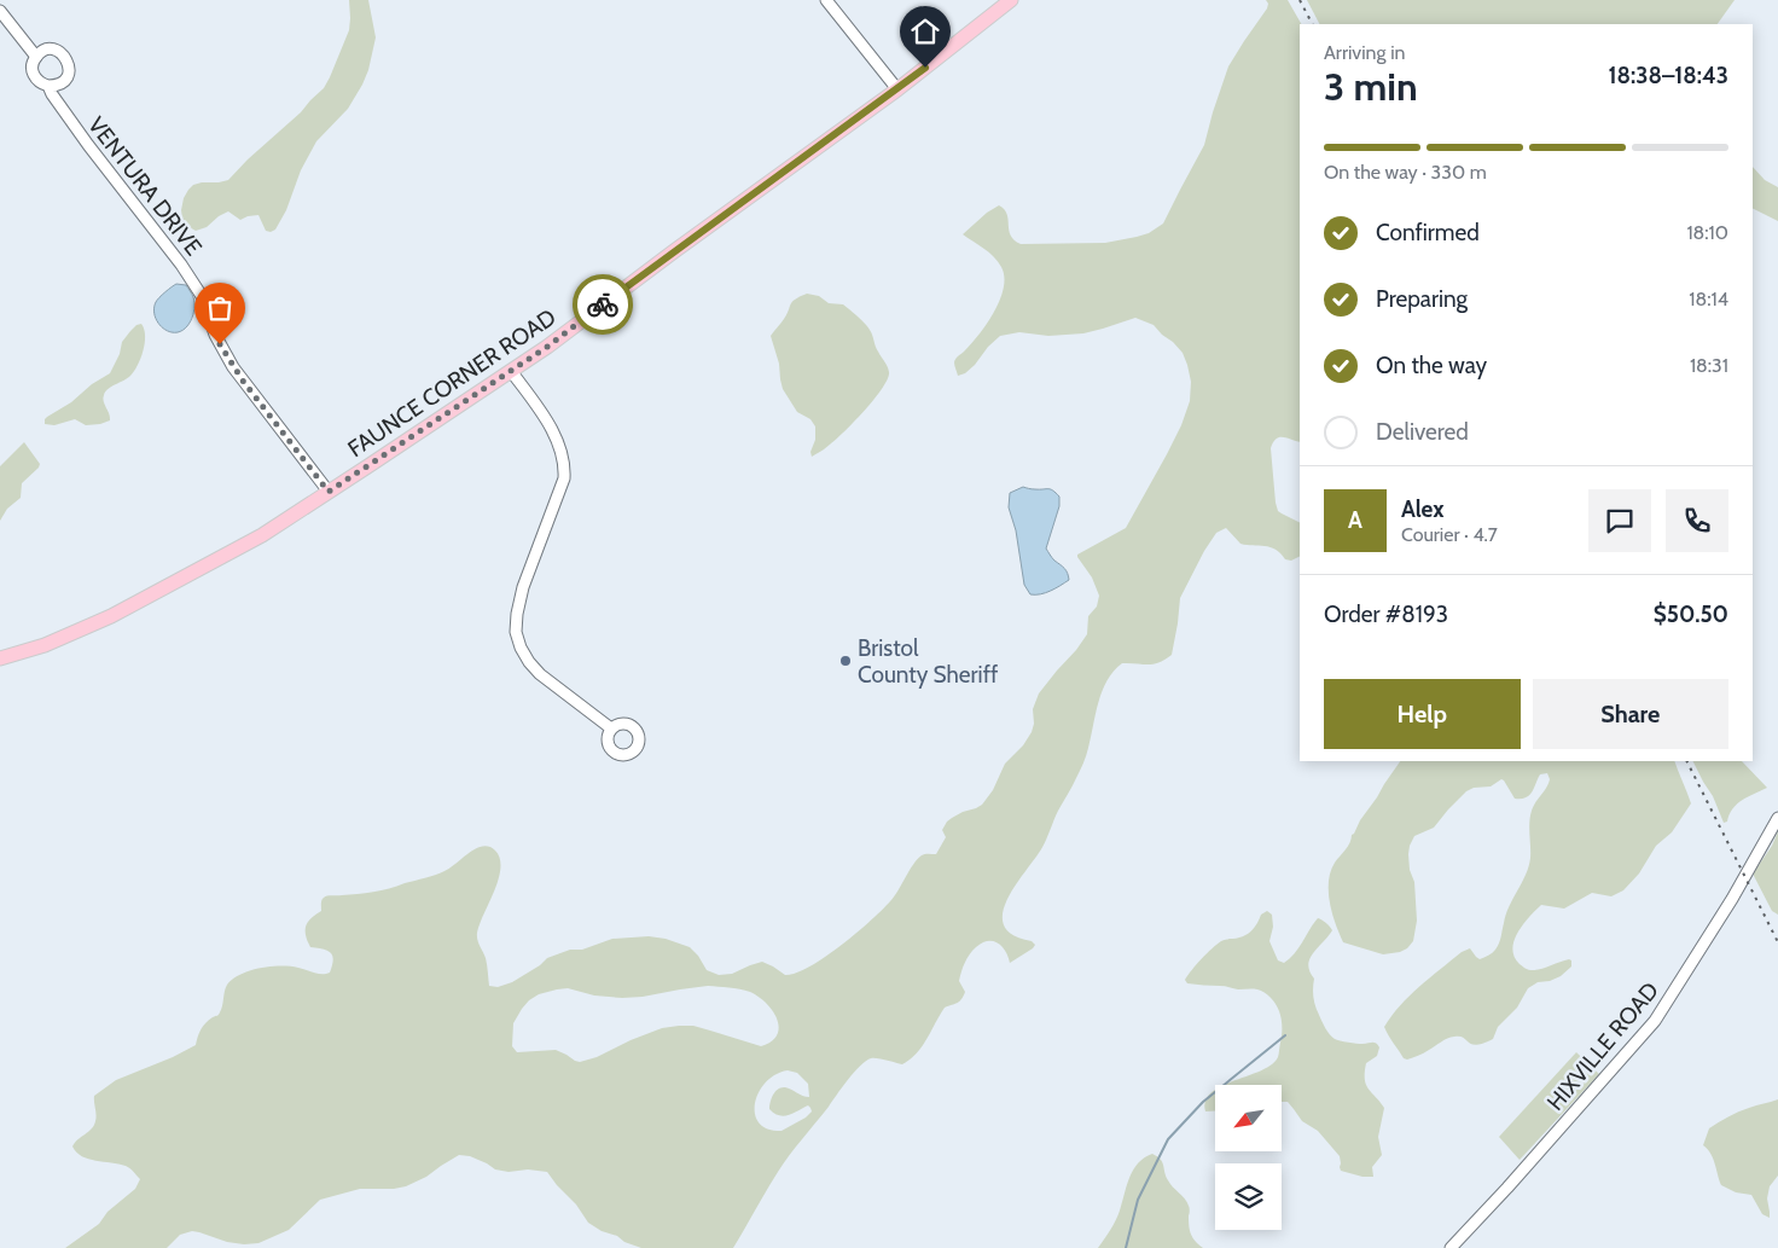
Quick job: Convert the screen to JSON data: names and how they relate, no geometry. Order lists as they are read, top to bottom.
{
  "streets": {
    "main road": ["FAUNCE CORNER ROAD"],
    "street": ["VENTURA DRIVE", "HIXVILLE ROAD"]
  },
  "crossings": [
    ["VENTURA DRIVE", "FAUNCE CORNER ROAD"]
  ],
  "places": ["Bristol County Sheriff"],
  "north": "bottom left",
  "page": {
    "heading": ["3 min", "Arriving in", "18:38–18:43"],
    "panel": [
      "Alex",
      "Courier · 4.7",
      "Order #8193",
      "$50.50"
    ],
    "bar": "On the way · 330 m",
    "list": [
      ["Confirmed", "18:10"],
      ["Preparing", "18:14"],
      ["On the way", "18:31"],
      "Delivered"
    ],
    "round": "A",
    "buttons": ["Help", "Share"]
  }
}
